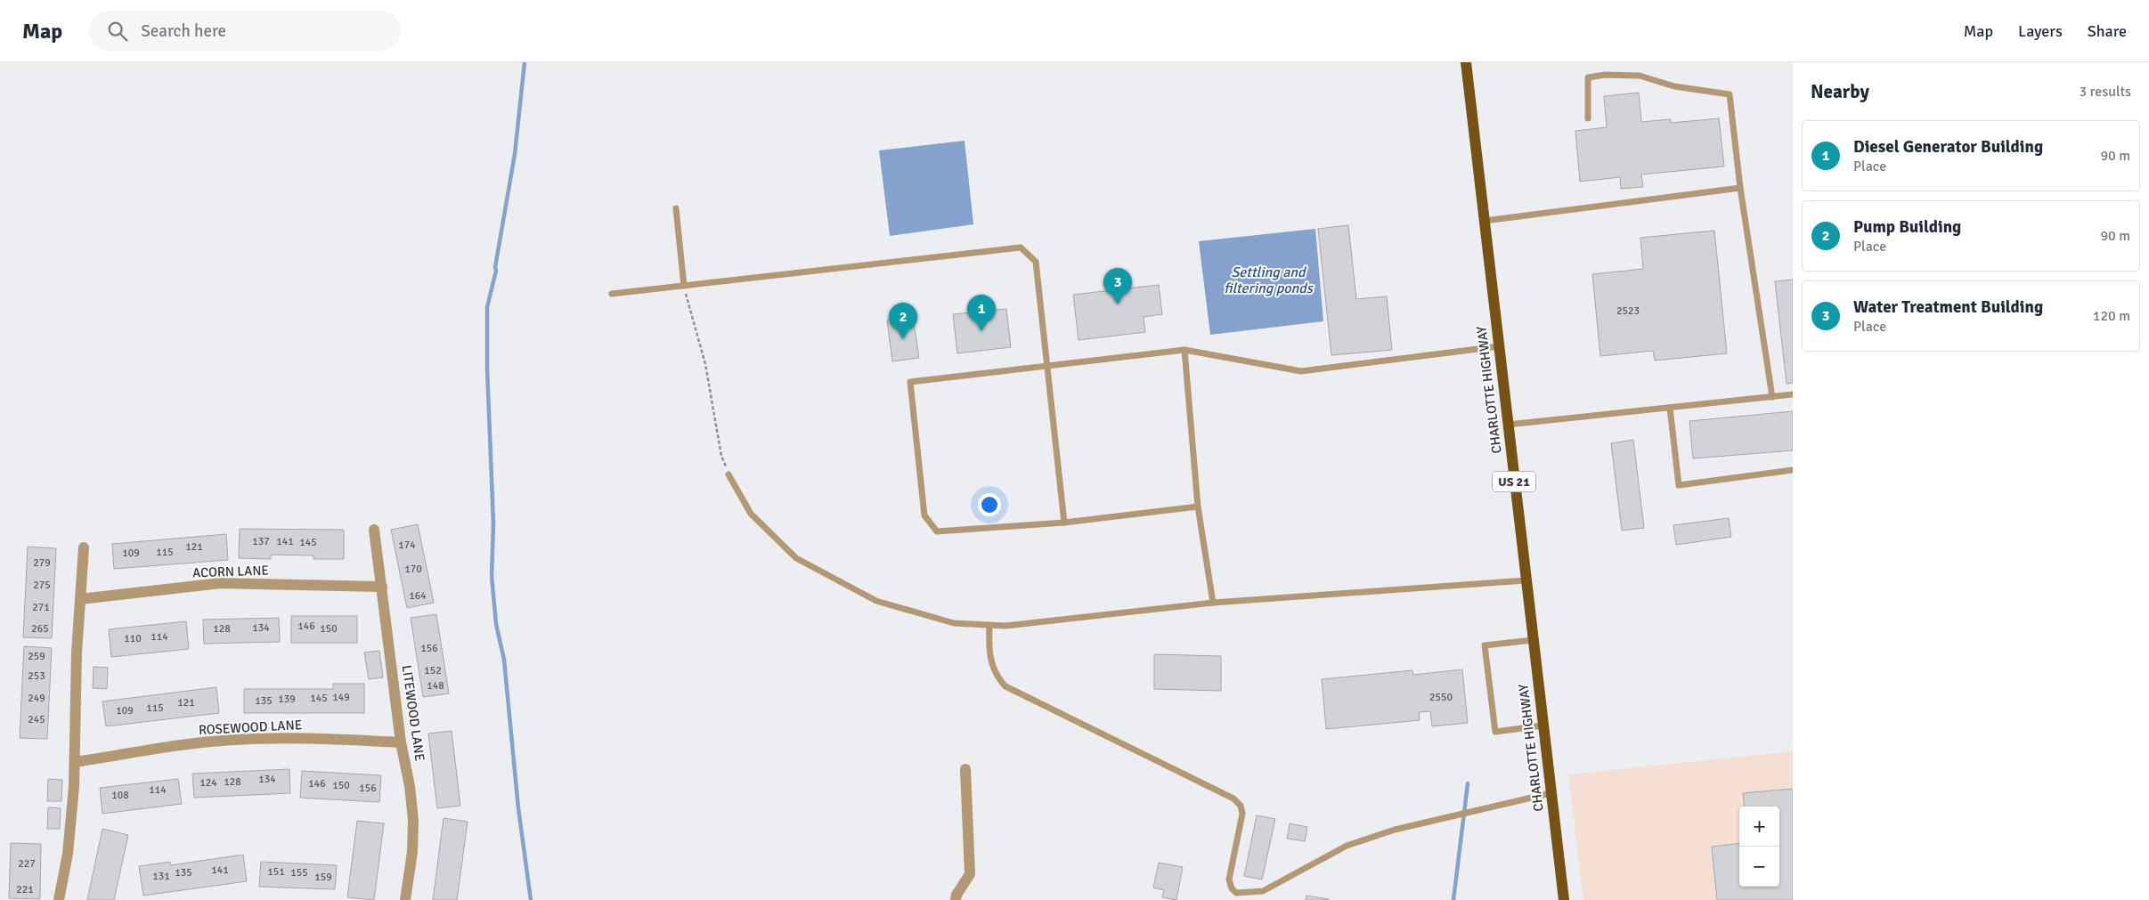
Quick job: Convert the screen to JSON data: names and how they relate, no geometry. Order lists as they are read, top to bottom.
{
  "streets": {
    "main road": ["CHARLOTTE HIGHWAY", "US 21"],
    "street": ["ACORN LANE", "LITEWOOD LANE", "ROSEWOOD LANE"]
  },
  "crossings": [
    ["ACORN LANE", "LITEWOOD LANE"],
    ["LITEWOOD LANE", "ROSEWOOD LANE"]
  ],
  "water": ["Settling and filtering ponds"],
  "house_numbers": [
    "2523",
    "137",
    "141",
    "145",
    "174",
    "121",
    "115",
    "109",
    "279",
    "170",
    "275",
    "164",
    "271",
    "146",
    "134",
    "265",
    "128",
    "150",
    "114",
    "110",
    "156",
    "259",
    "152",
    "253",
    "148",
    "149",
    "2550",
    "249",
    "145",
    "139",
    "135",
    "121",
    "115",
    "109",
    "245",
    "134",
    "128",
    "124",
    "146",
    "150",
    "156",
    "114",
    "108",
    "227",
    "141",
    "151",
    "135",
    "155",
    "131",
    "159",
    "221"
  ],
  "page": {
    "header": "Map",
    "search": "Search here",
    "nav": ["Map", "Layers", "Share"],
    "heading": ["Nearby", "3 results"],
    "list": [
      {
        "mark": "1",
        "name": "Diesel Generator Building",
        "note": "Place",
        "value": "90 m"
      },
      {
        "mark": "2",
        "name": "Pump Building",
        "note": "Place",
        "value": "90 m"
      },
      {
        "mark": "3",
        "name": "Water Treatment Building",
        "note": "Place",
        "value": "120 m"
      }
    ],
    "pins": ["3", "1", "2"],
    "map_buttons": ["+", "−"]
  }
}
